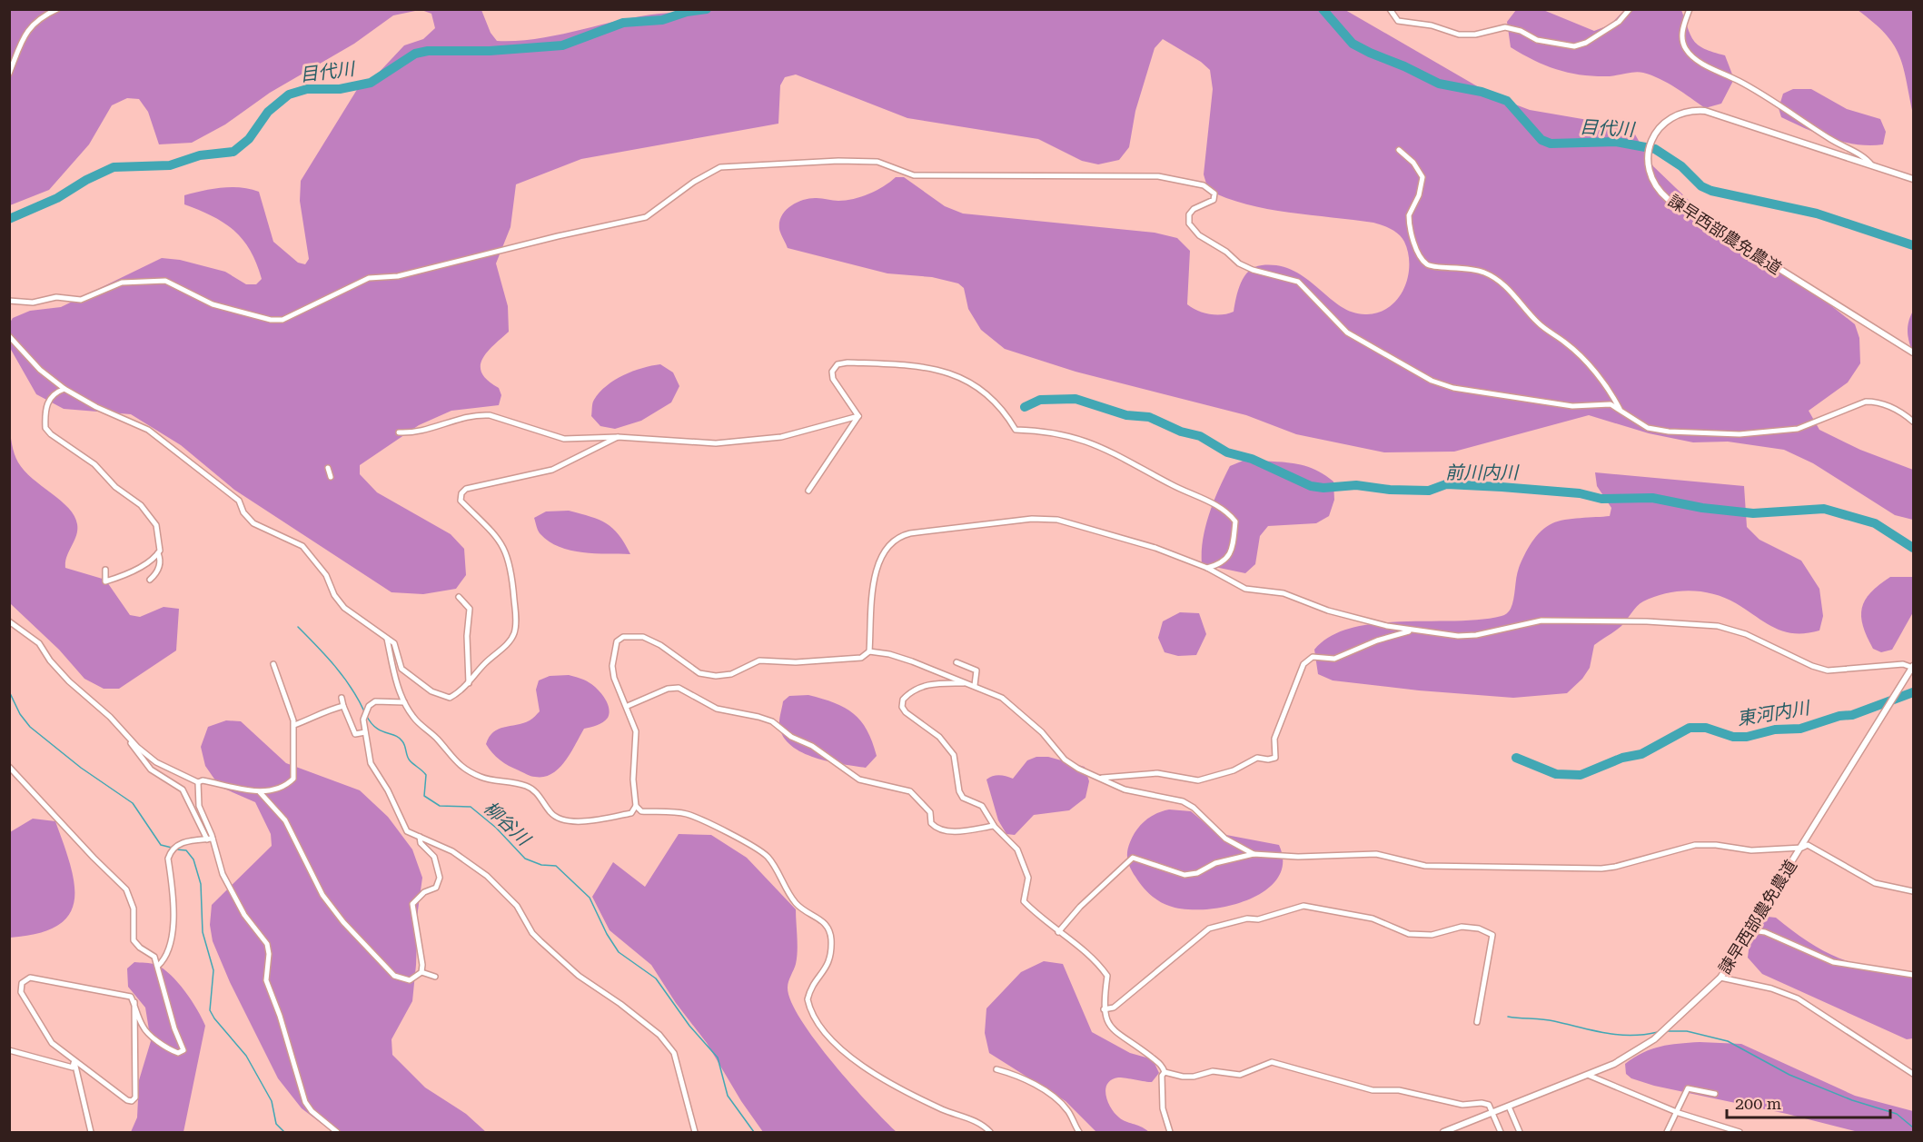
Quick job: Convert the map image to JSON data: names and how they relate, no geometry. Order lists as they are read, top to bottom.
{
  "streets": {
    "street": ["諫早西部農免農道"]
  },
  "water": [
    "目代川",
    "前川内川",
    "東河内川",
    "柳谷川"
  ],
  "scale_bar": "200 m"
}
